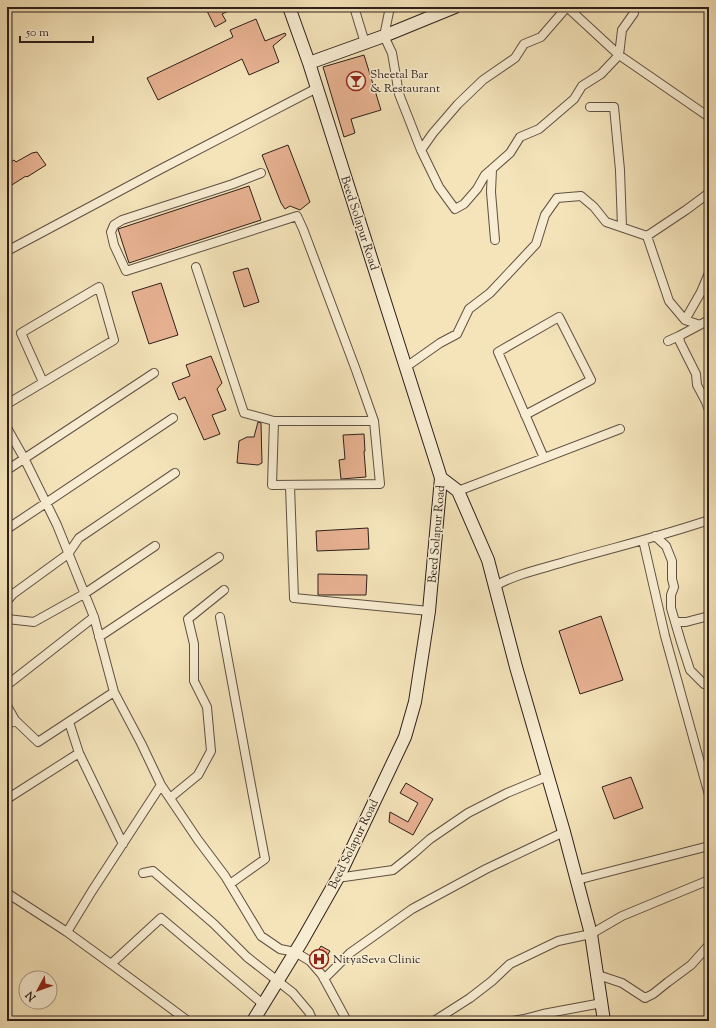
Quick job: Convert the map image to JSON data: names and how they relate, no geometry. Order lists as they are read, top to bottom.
{
  "streets": {
    "main road": ["Beed Solapur Road"]
  },
  "places": {
    "bar": ["Sheetal Bar & Restaurant"],
    "hospital": ["NityaSeva Clinic"]
  },
  "scale_bar": "50 m",
  "north": "bottom left"
}
